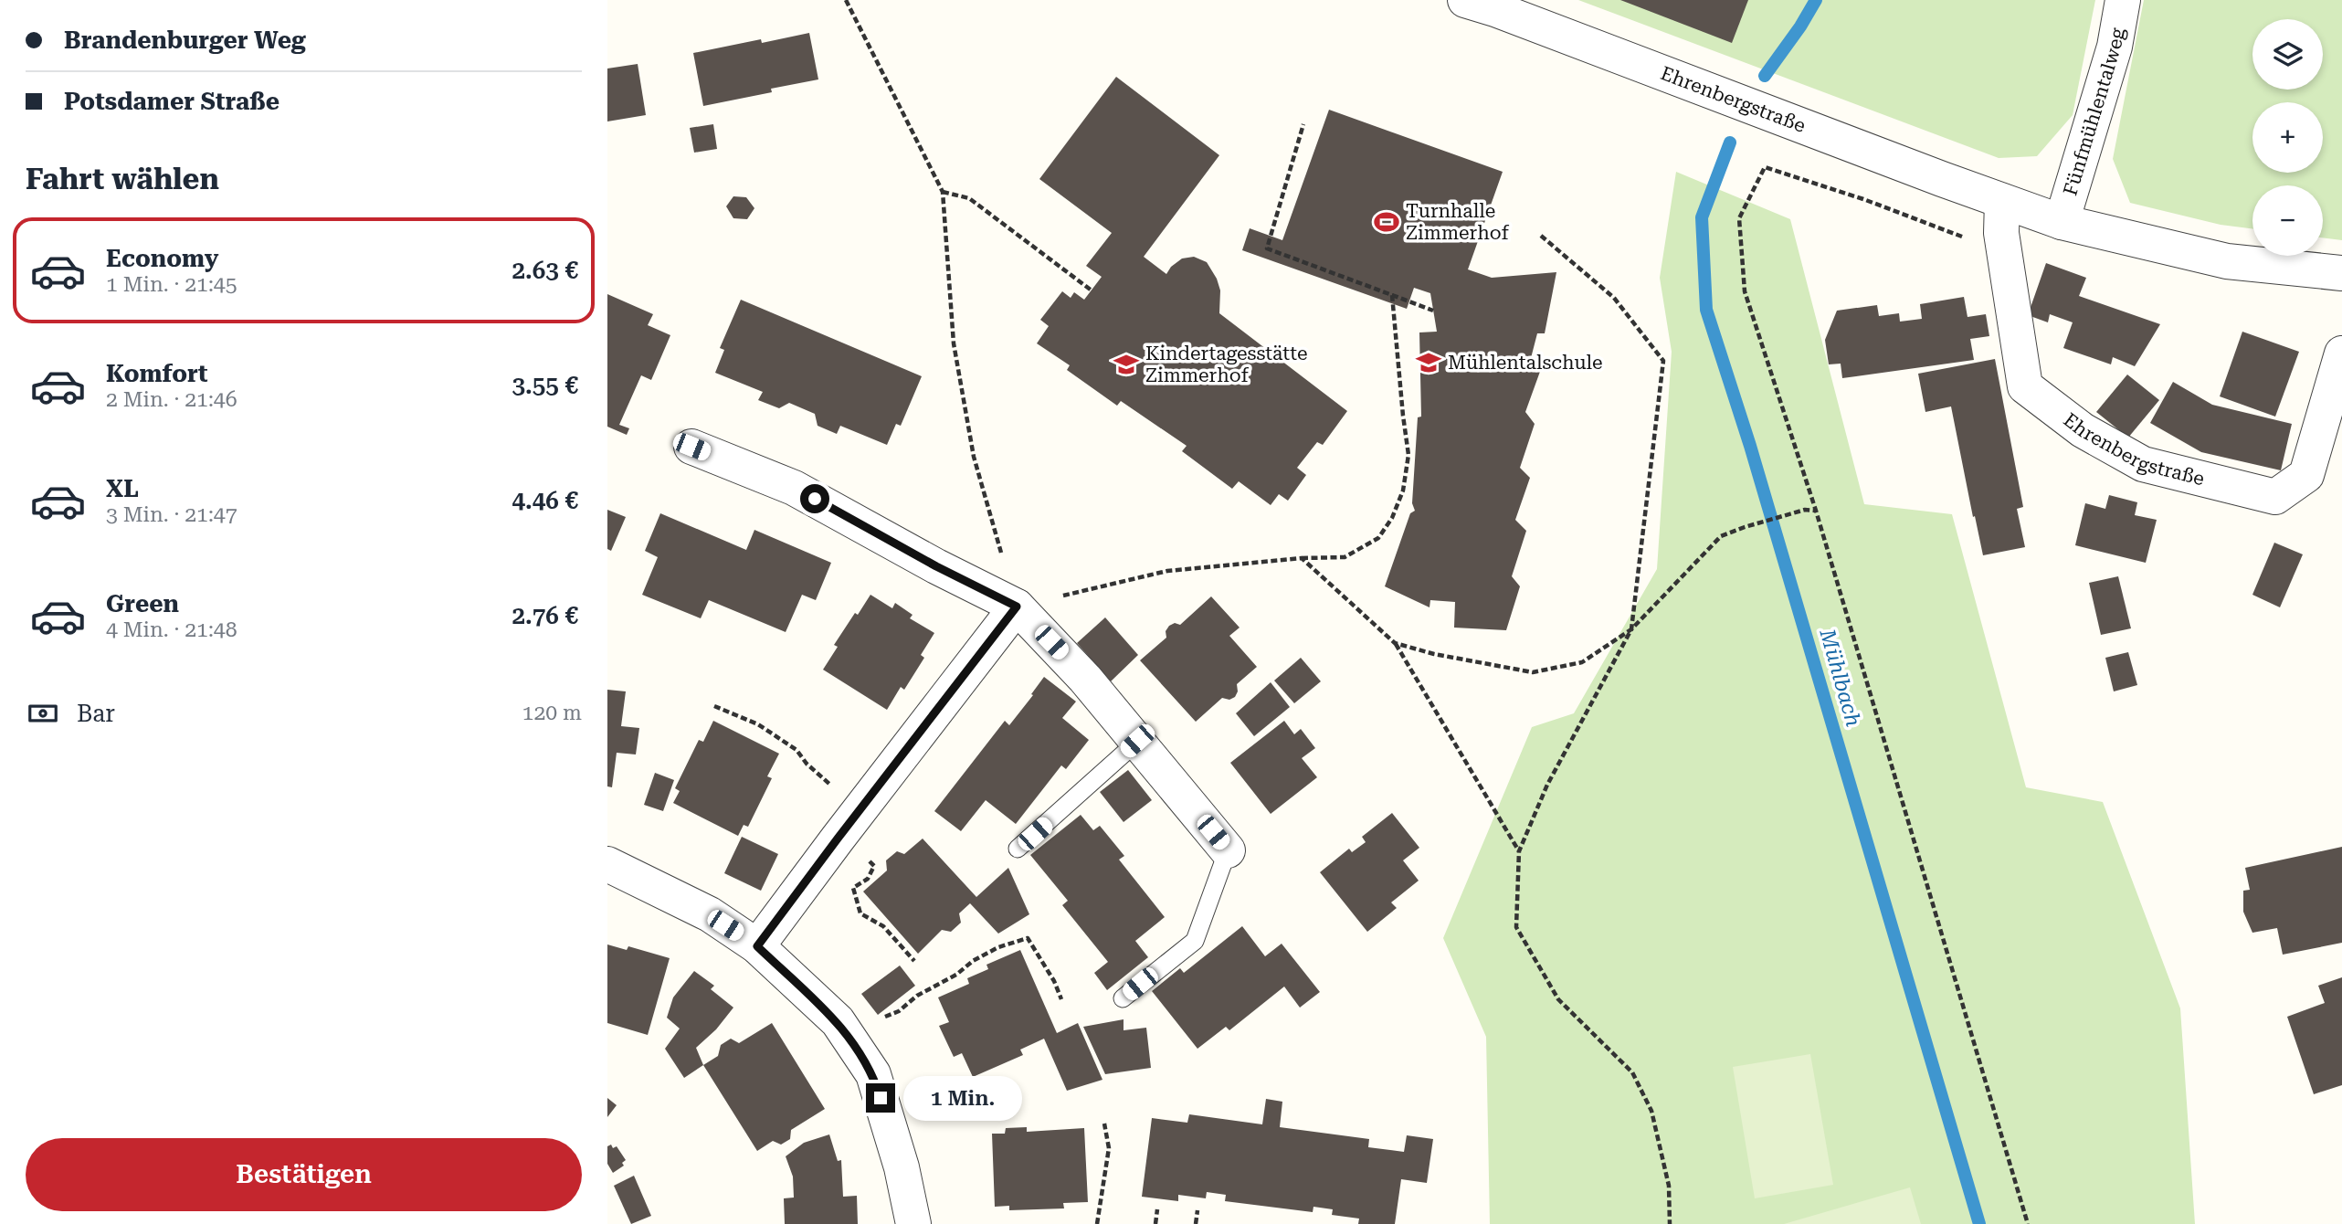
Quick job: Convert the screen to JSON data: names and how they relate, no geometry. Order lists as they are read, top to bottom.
{
  "streets": {
    "street": ["Ehrenbergstraße", "Fünfmühlentalweg"]
  },
  "crossings": [
    ["Ehrenbergstraße", "Fünfmühlentalweg"]
  ],
  "water": ["Mühlbach"],
  "places": {
    "sports": ["Turnhalle Zimmerhof"],
    "school or university": ["Mühlentalschule", "Kindertagesstätte Zimmerhof"]
  },
  "page": {
    "banner": ["Brandenburger Weg", "Potsdamer Straße"],
    "map_buttons": ["+", "−"],
    "heading": "Fahrt wählen",
    "list": [
      {
        "name": "Economy",
        "note": "1 Min. · 21:45",
        "value": "2.63 €"
      },
      {
        "name": "Komfort",
        "note": "2 Min. · 21:46",
        "value": "3.55 €"
      },
      {
        "name": "XL",
        "note": "3 Min. · 21:47",
        "value": "4.46 €"
      },
      {
        "name": "Green",
        "note": "4 Min. · 21:48",
        "value": "2.76 €"
      }
    ],
    "pay": ["Bar", "120 m"],
    "bubble": "1 Min.",
    "buttons": "Bestätigen"
  }
}
